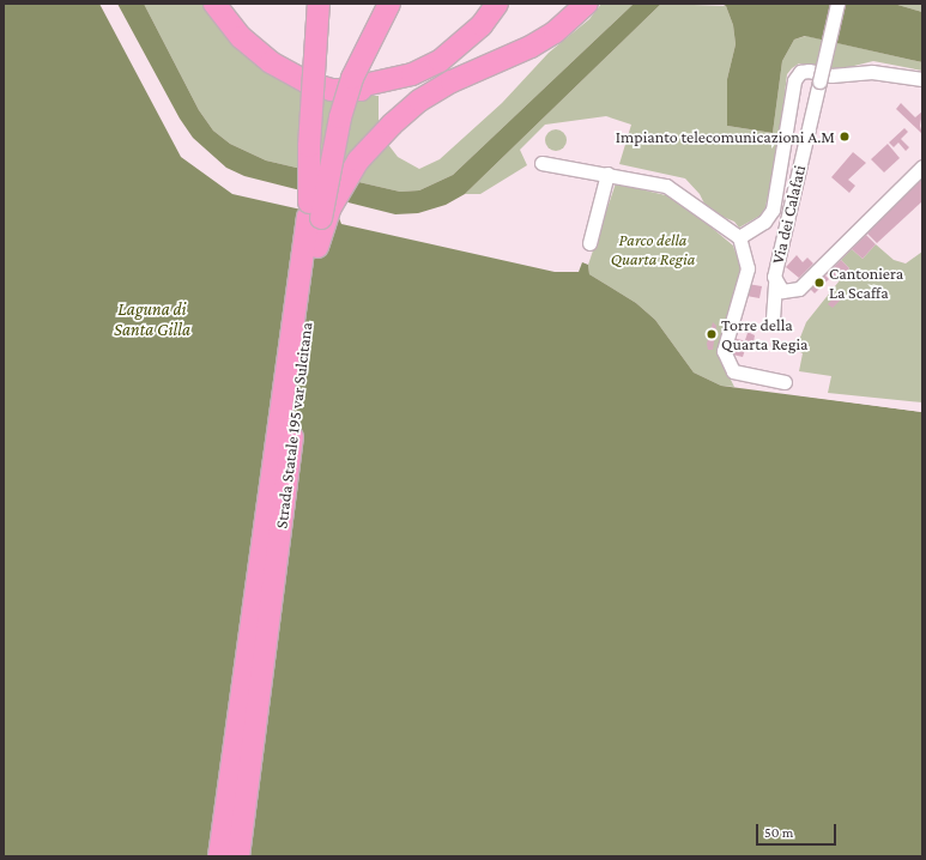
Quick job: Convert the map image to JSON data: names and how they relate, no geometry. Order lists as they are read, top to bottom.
{
  "streets": {
    "highway": ["Strada Statale 195 var Sulcitana"],
    "street": ["Via dei Calafati"]
  },
  "water": ["Laguna di Santa Gilla"],
  "parks": ["Parco della Quarta Regia"],
  "places": ["Impianto telecomunicazioni A.M", "Cantoniera La Scaffa", "Torre della Quarta Regia"],
  "scale_bar": "50 m"
}
